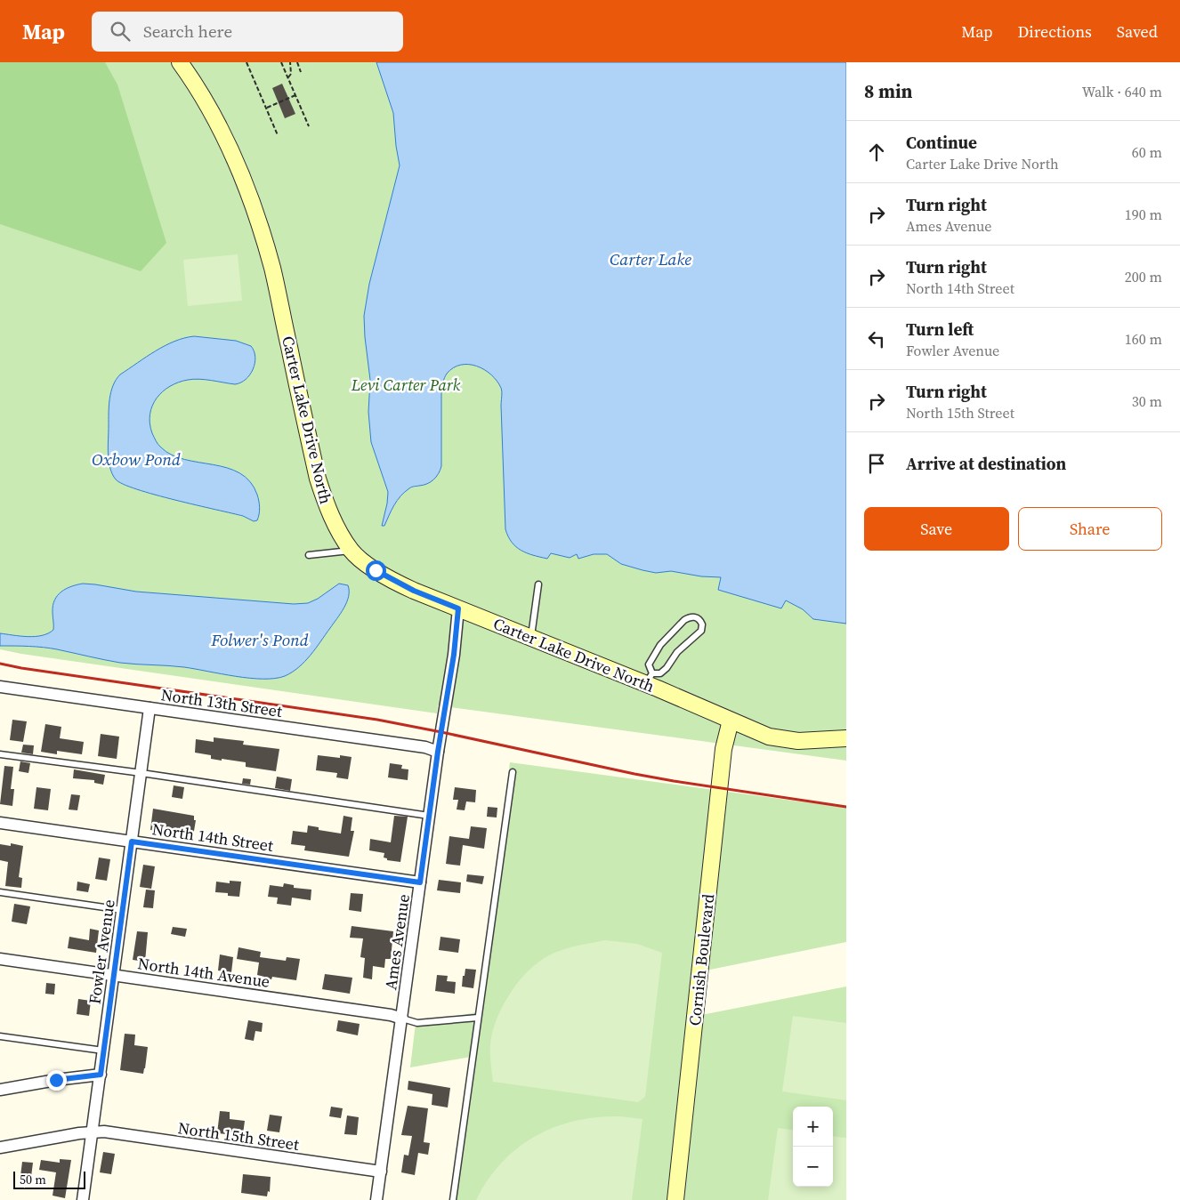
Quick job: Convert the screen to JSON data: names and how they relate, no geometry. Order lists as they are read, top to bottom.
{
  "streets": {
    "street": [
      "Carter Lake Drive North",
      "North 13th Street",
      "North 14th Street",
      "Ames Avenue",
      "Fowler Avenue",
      "Cornish Boulevard",
      "North 14th Avenue",
      "North 15th Street"
    ]
  },
  "crossings": [
    ["Carter Lake Drive North", "Ames Avenue"],
    ["Carter Lake Drive North", "Cornish Boulevard"],
    ["North 13th Street", "Ames Avenue"],
    ["North 13th Street", "Fowler Avenue"],
    ["North 14th Street", "Ames Avenue"],
    ["North 14th Street", "Fowler Avenue"],
    ["Ames Avenue", "North 14th Avenue"],
    ["Ames Avenue", "North 15th Street"],
    ["Fowler Avenue", "North 14th Avenue"],
    ["Fowler Avenue", "North 15th Street"]
  ],
  "water": ["Carter Lake", "Oxbow Pond", "Folwer's Pond"],
  "parks": ["Levi Carter Park"],
  "scale_bar": "50 m",
  "page": {
    "header": "Map",
    "search": "Search here",
    "nav": ["Map", "Directions", "Saved"],
    "heading": ["8 min", "Walk · 640 m"],
    "list": [
      ["Continue", "Carter Lake Drive North", "60 m"],
      ["Turn right", "Ames Avenue", "190 m"],
      ["Turn right", "North 14th Street", "200 m"],
      ["Turn left", "Fowler Avenue", "160 m"],
      ["Turn right", "North 15th Street", "30 m"],
      "Arrive at destination"
    ],
    "buttons": ["Save", "Share"],
    "map_buttons": ["+", "−"],
    "scale": "50 m"
  }
}
